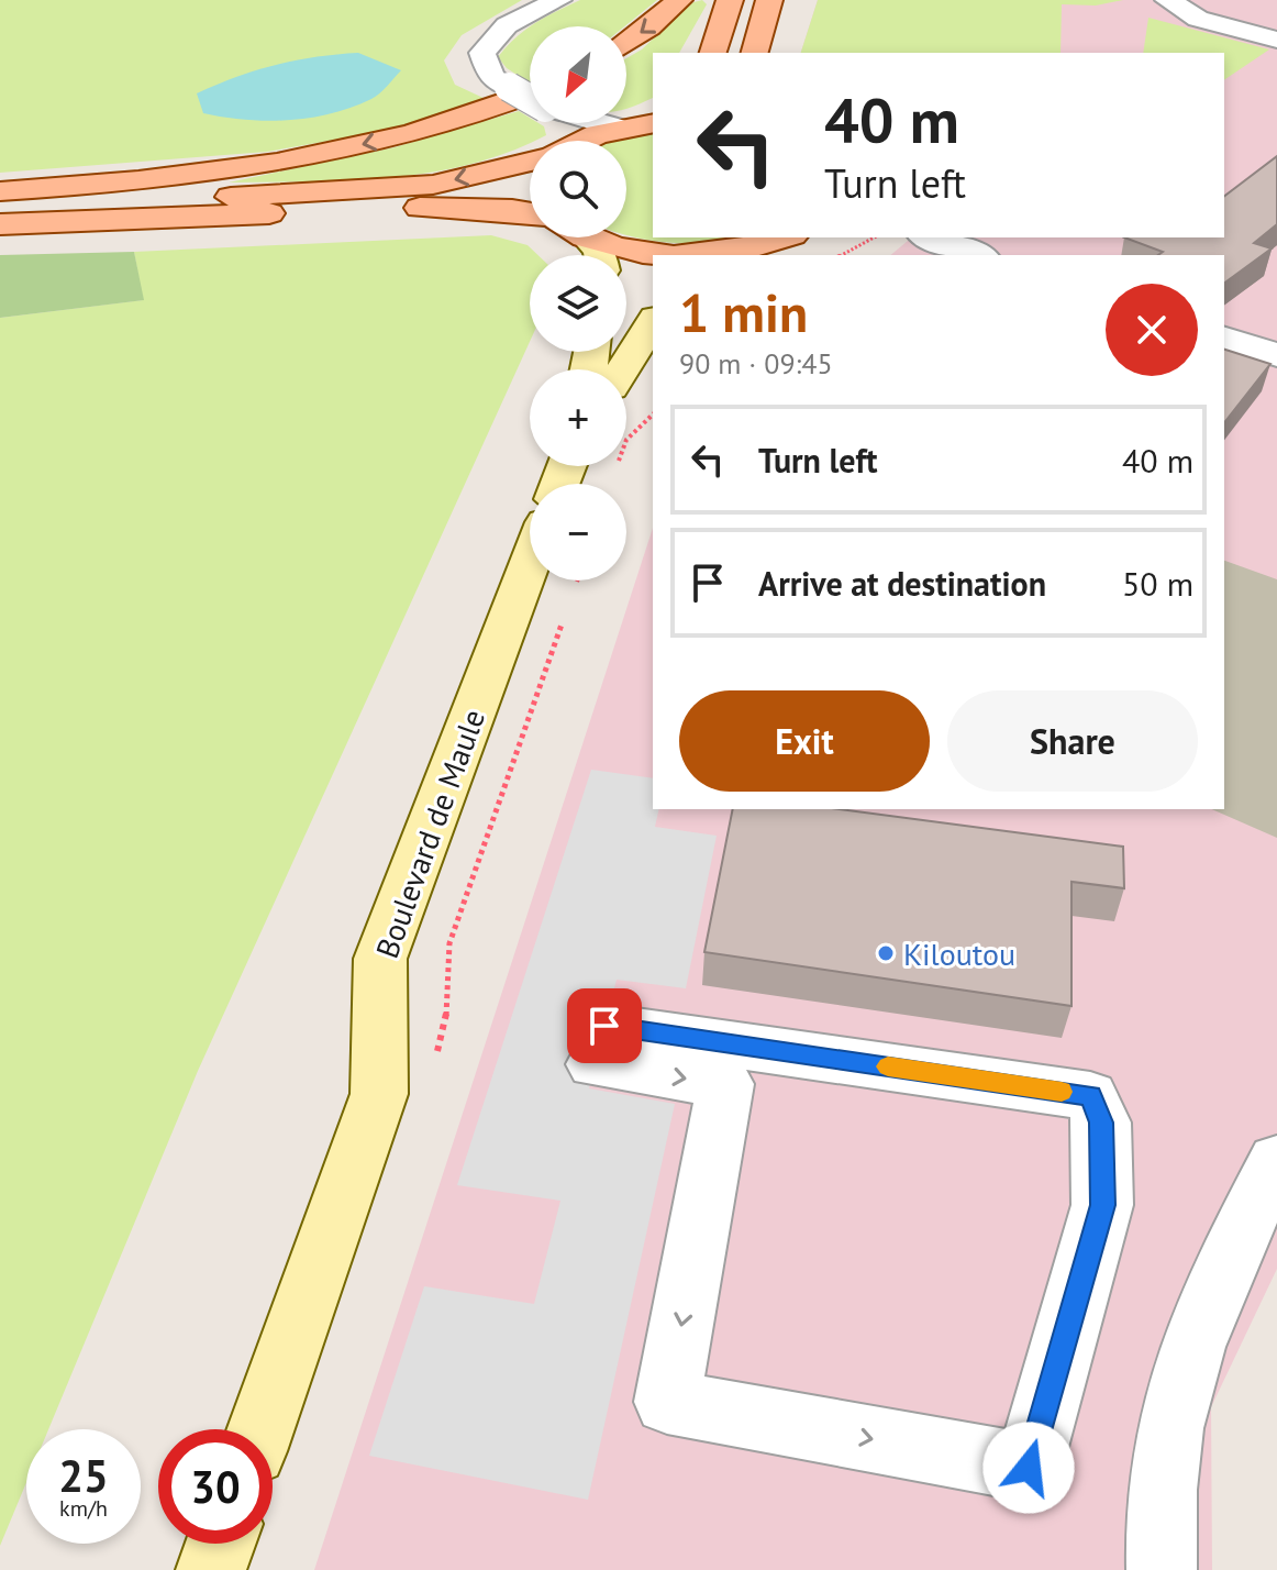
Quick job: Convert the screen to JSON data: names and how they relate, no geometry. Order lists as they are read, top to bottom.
{
  "streets": {
    "main road": ["Boulevard de Maule"]
  },
  "places": ["Kiloutou"],
  "north": "bottom left",
  "page": {
    "map_buttons": ["+", "−"],
    "turn": ["40 m", "Turn left"],
    "heading": ["1 min", "90 m · 09:45"],
    "list": [
      {
        "name": "Turn left",
        "value": "40 m"
      },
      {
        "name": "Arrive at destination",
        "value": "50 m"
      }
    ],
    "buttons": ["Exit", "Share"],
    "speed": "25 km/h",
    "limit": "30"
  }
}
